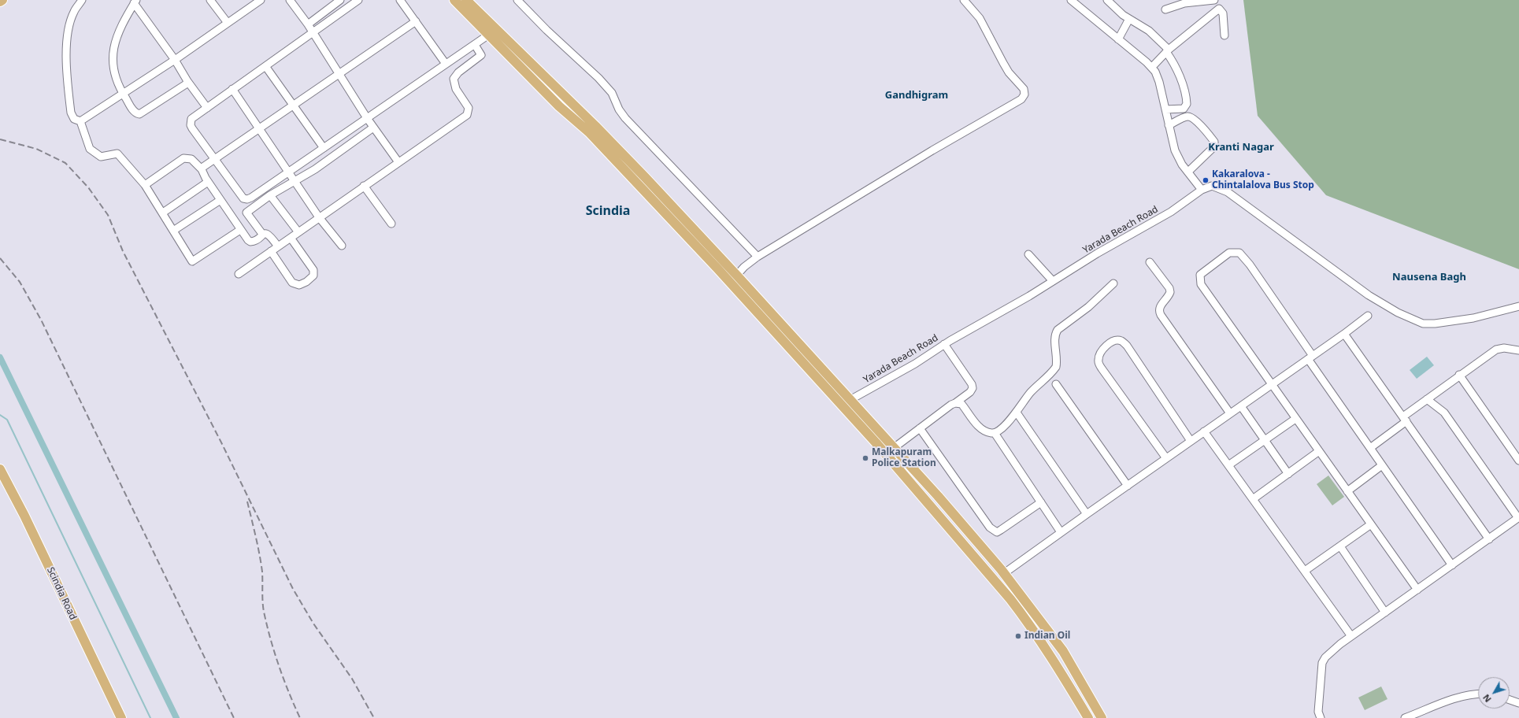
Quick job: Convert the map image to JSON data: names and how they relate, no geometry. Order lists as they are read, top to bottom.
{
  "streets": {
    "main road": ["Scindia Road"],
    "street": ["Yarada Beach Road"]
  },
  "districts": [
    "Gandhigram",
    "Kranti Nagar",
    "Scindia",
    "Nausena Bagh"
  ],
  "places": ["Kakaralova - Chintalalova Bus Stop", "Malkapuram Police Station", "Indian Oil"],
  "north": "bottom left"
}
